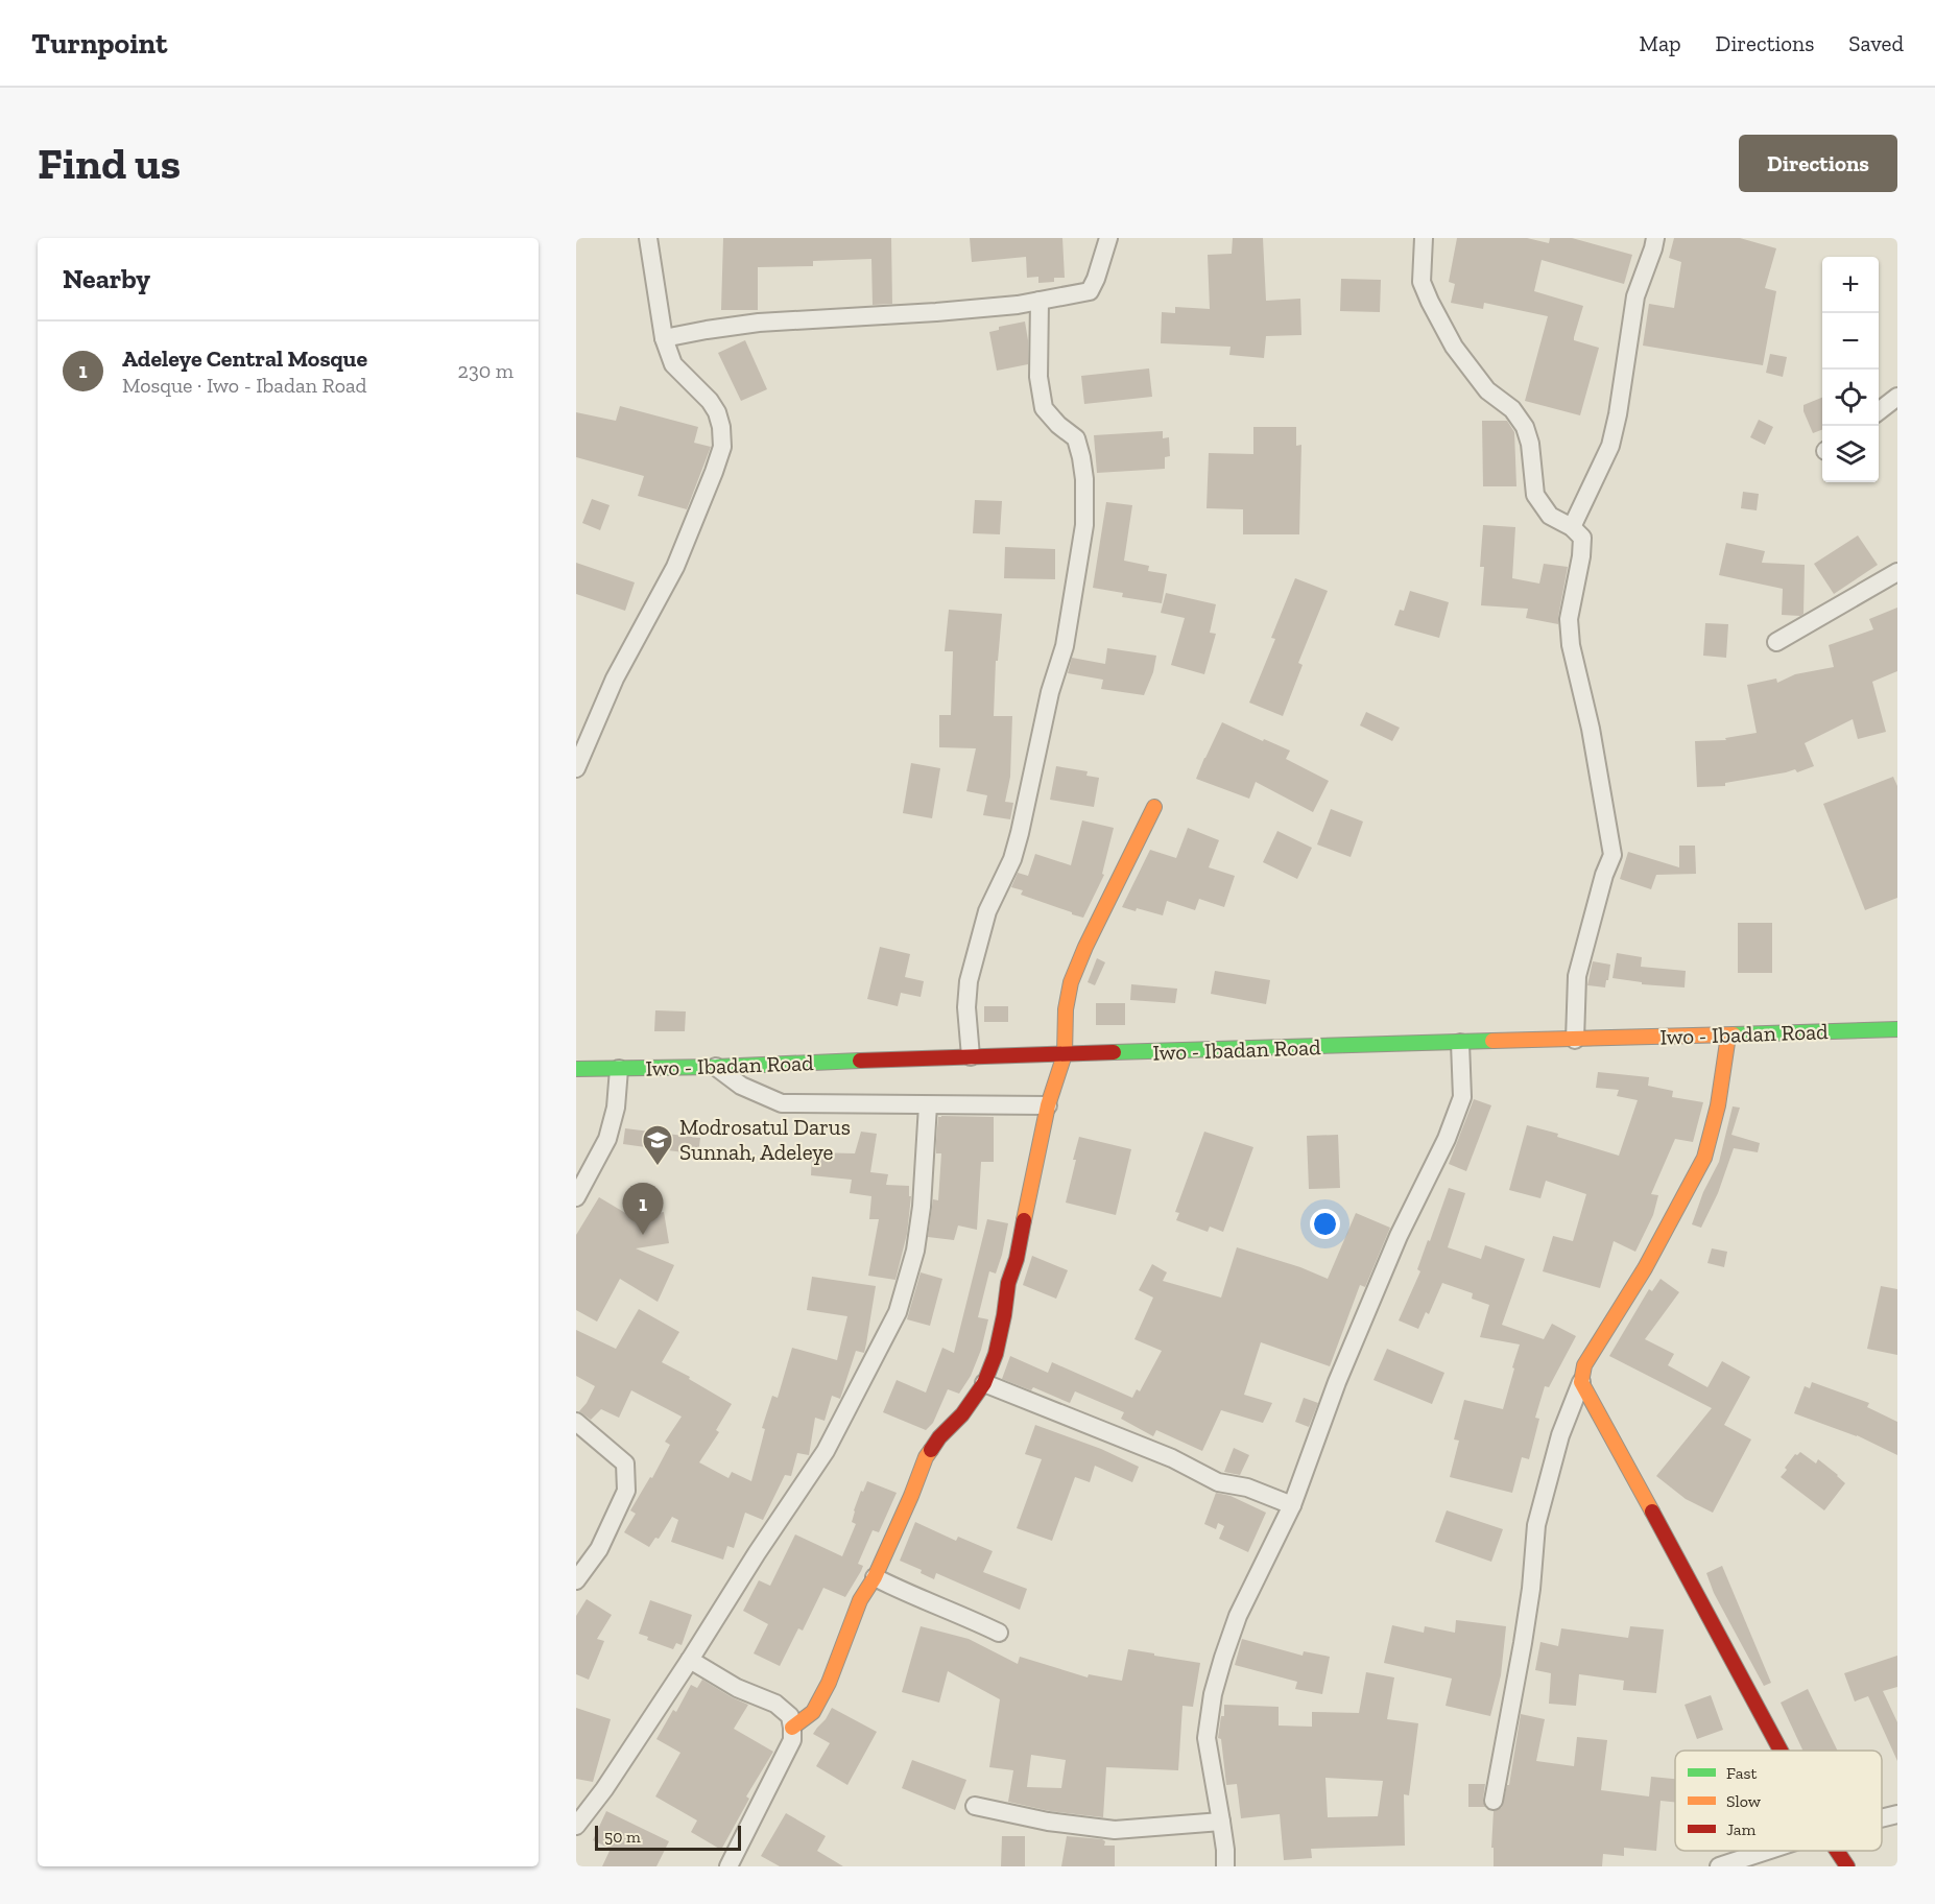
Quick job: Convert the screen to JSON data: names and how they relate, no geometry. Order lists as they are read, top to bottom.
{
  "streets": {
    "street": ["Iwo - Ibadan Road"]
  },
  "places": {
    "school or university": ["Modrosatul Darus Sunnah, Adeleye"]
  },
  "legend": ["Fast", "Slow", "Jam"],
  "scale_bar": "50 m",
  "page": {
    "header": "Turnpoint",
    "nav": ["Map", "Directions", "Saved"],
    "buttons": "Directions",
    "title": "Find us",
    "heading": "Nearby",
    "map_buttons": ["+", "−"],
    "list": [
      {
        "mark": "1",
        "name": "Adeleye Central Mosque",
        "note": "Mosque · Iwo - Ibadan Road",
        "value": "230 m"
      }
    ],
    "pins": "1",
    "scale": "50 m"
  }
}
